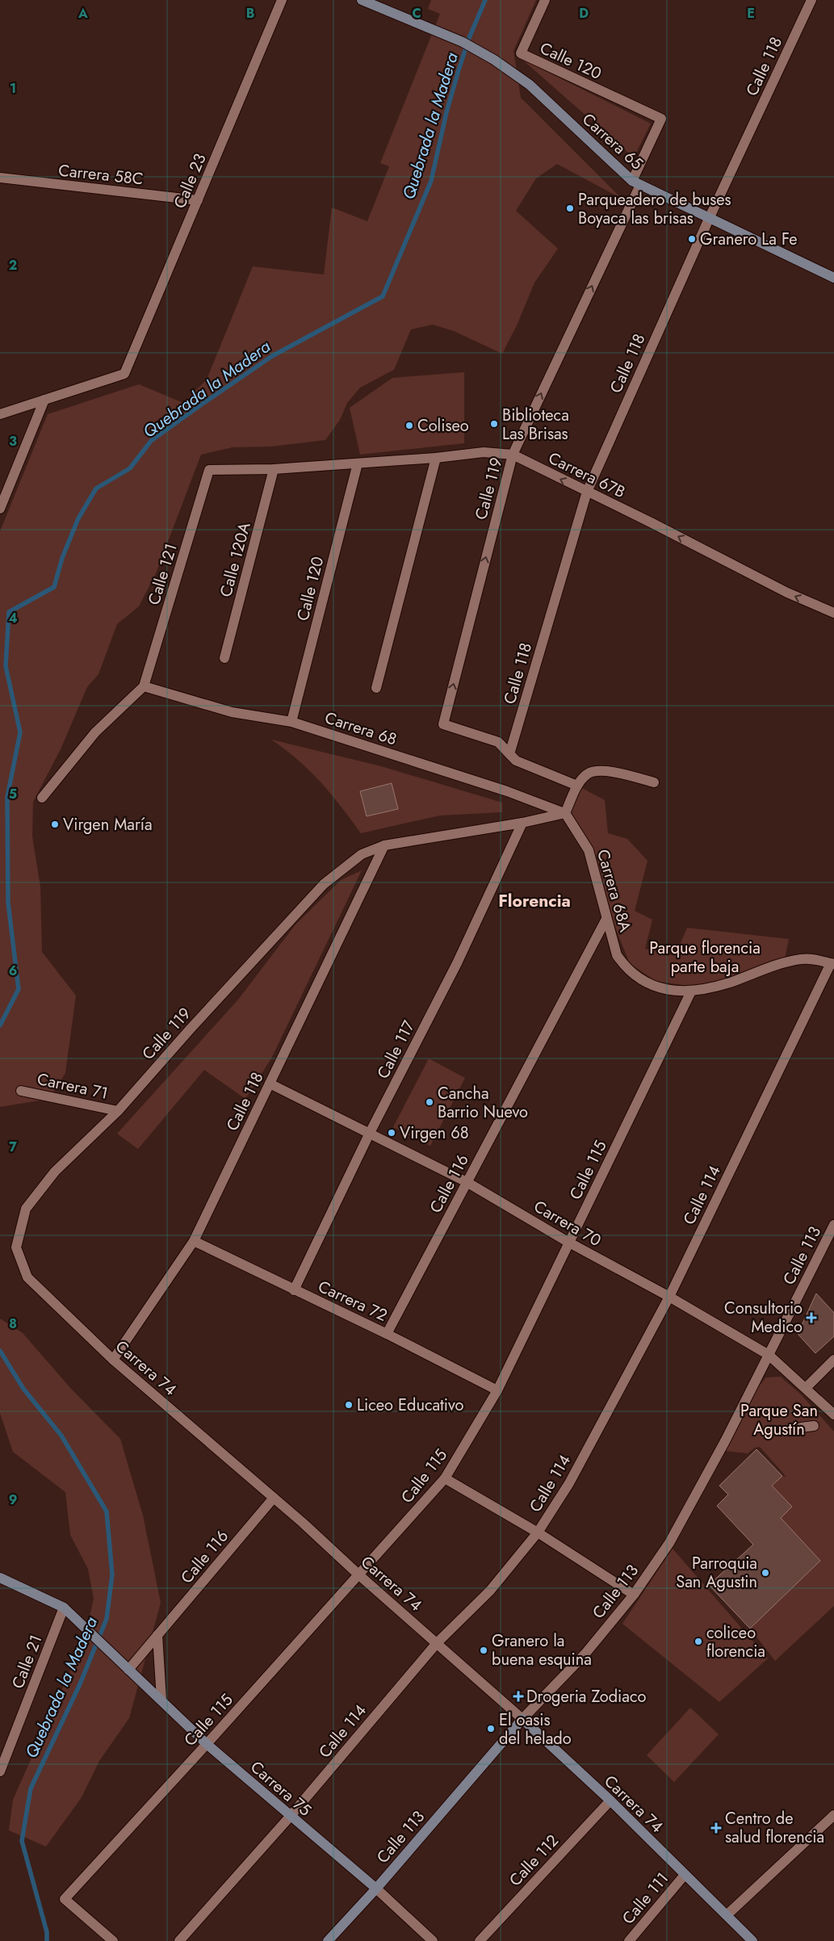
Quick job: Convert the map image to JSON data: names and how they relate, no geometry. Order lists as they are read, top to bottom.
{
  "streets": {
    "main road": [
      "Carrera 65",
      "Calle 113",
      "Carrera 74",
      "Carrera 75"
    ],
    "street": [
      "Calle 120",
      "Calle 118",
      "Carrera 58C",
      "Calle 23",
      "Carrera 67B",
      "Calle 119",
      "Calle 120A",
      "Calle 121",
      "Carrera 68",
      "Carrera 68A",
      "Calle 117",
      "Carrera 71",
      "Calle 115",
      "Calle 116",
      "Calle 114",
      "Carrera 70",
      "Carrera 72",
      "Calle 21",
      "Calle 112",
      "Calle 111"
    ]
  },
  "crossings": [
    ["Calle 120", "Carrera 67B"],
    ["Calle 120", "Calle 119"],
    ["Calle 120", "Carrera 68"],
    ["Calle 118", "Carrera 65"],
    ["Calle 118", "Carrera 67B"],
    ["Calle 118", "Calle 119"],
    ["Calle 118", "Carrera 70"],
    ["Calle 118", "Carrera 72"],
    ["Calle 118", "Carrera 74"],
    ["Carrera 65", "Calle 119"],
    ["Carrera 58C", "Calle 23"],
    ["Carrera 67B", "Calle 119"],
    ["Carrera 67B", "Calle 120A"],
    ["Carrera 67B", "Calle 121"],
    ["Calle 119", "Carrera 71"],
    ["Calle 119", "Carrera 74"],
    ["Calle 121", "Carrera 68"],
    ["Carrera 68", "Carrera 68A"],
    ["Carrera 68A", "Calle 115"],
    ["Carrera 68A", "Calle 116"],
    ["Carrera 68A", "Calle 114"],
    ["Calle 117", "Carrera 70"],
    ["Calle 117", "Carrera 72"],
    ["Calle 115", "Carrera 70"],
    ["Calle 115", "Carrera 72"],
    ["Calle 115", "Carrera 74"],
    ["Calle 115", "Carrera 75"],
    ["Calle 116", "Carrera 70"],
    ["Calle 116", "Carrera 72"],
    ["Calle 116", "Carrera 74"],
    ["Calle 116", "Carrera 75"],
    ["Calle 114", "Carrera 70"],
    ["Calle 114", "Carrera 74"],
    ["Calle 114", "Carrera 75"],
    ["Carrera 70", "Calle 113"],
    ["Calle 113", "Carrera 74"],
    ["Calle 113", "Carrera 75"],
    ["Carrera 74", "Calle 112"],
    ["Carrera 74", "Calle 111"],
    ["Calle 21", "Carrera 75"]
  ],
  "one_way": ["Carrera 67B"],
  "districts": ["Florencia"],
  "water": ["Quebrada la Madera"],
  "parks": ["Parque florencia parte baja", "Parque San Agustín"],
  "places": {
    "other": [
      "Parqueadero de buses Boyaca las brisas",
      "Granero La Fe",
      "Biblioteca Las Brisas",
      "Coliseo",
      "Virgen María",
      "Cancha Barrio Nuevo",
      "Virgen 68",
      "Liceo Educativo",
      "Parroquia San Agustin",
      "coliceo florencia",
      "Granero la buena esquina",
      "El oasis del helado"
    ],
    "health": ["Consultorio Medico", "Drogeria Zodiaco", "Centro de salud florencia"]
  },
  "grid": {
    "columns": [
      "A",
      "B",
      "C",
      "D",
      "E"
    ],
    "rows": [
      "1",
      "2",
      "3",
      "4",
      "5",
      "6",
      "7",
      "8",
      "9"
    ]
  }
}
